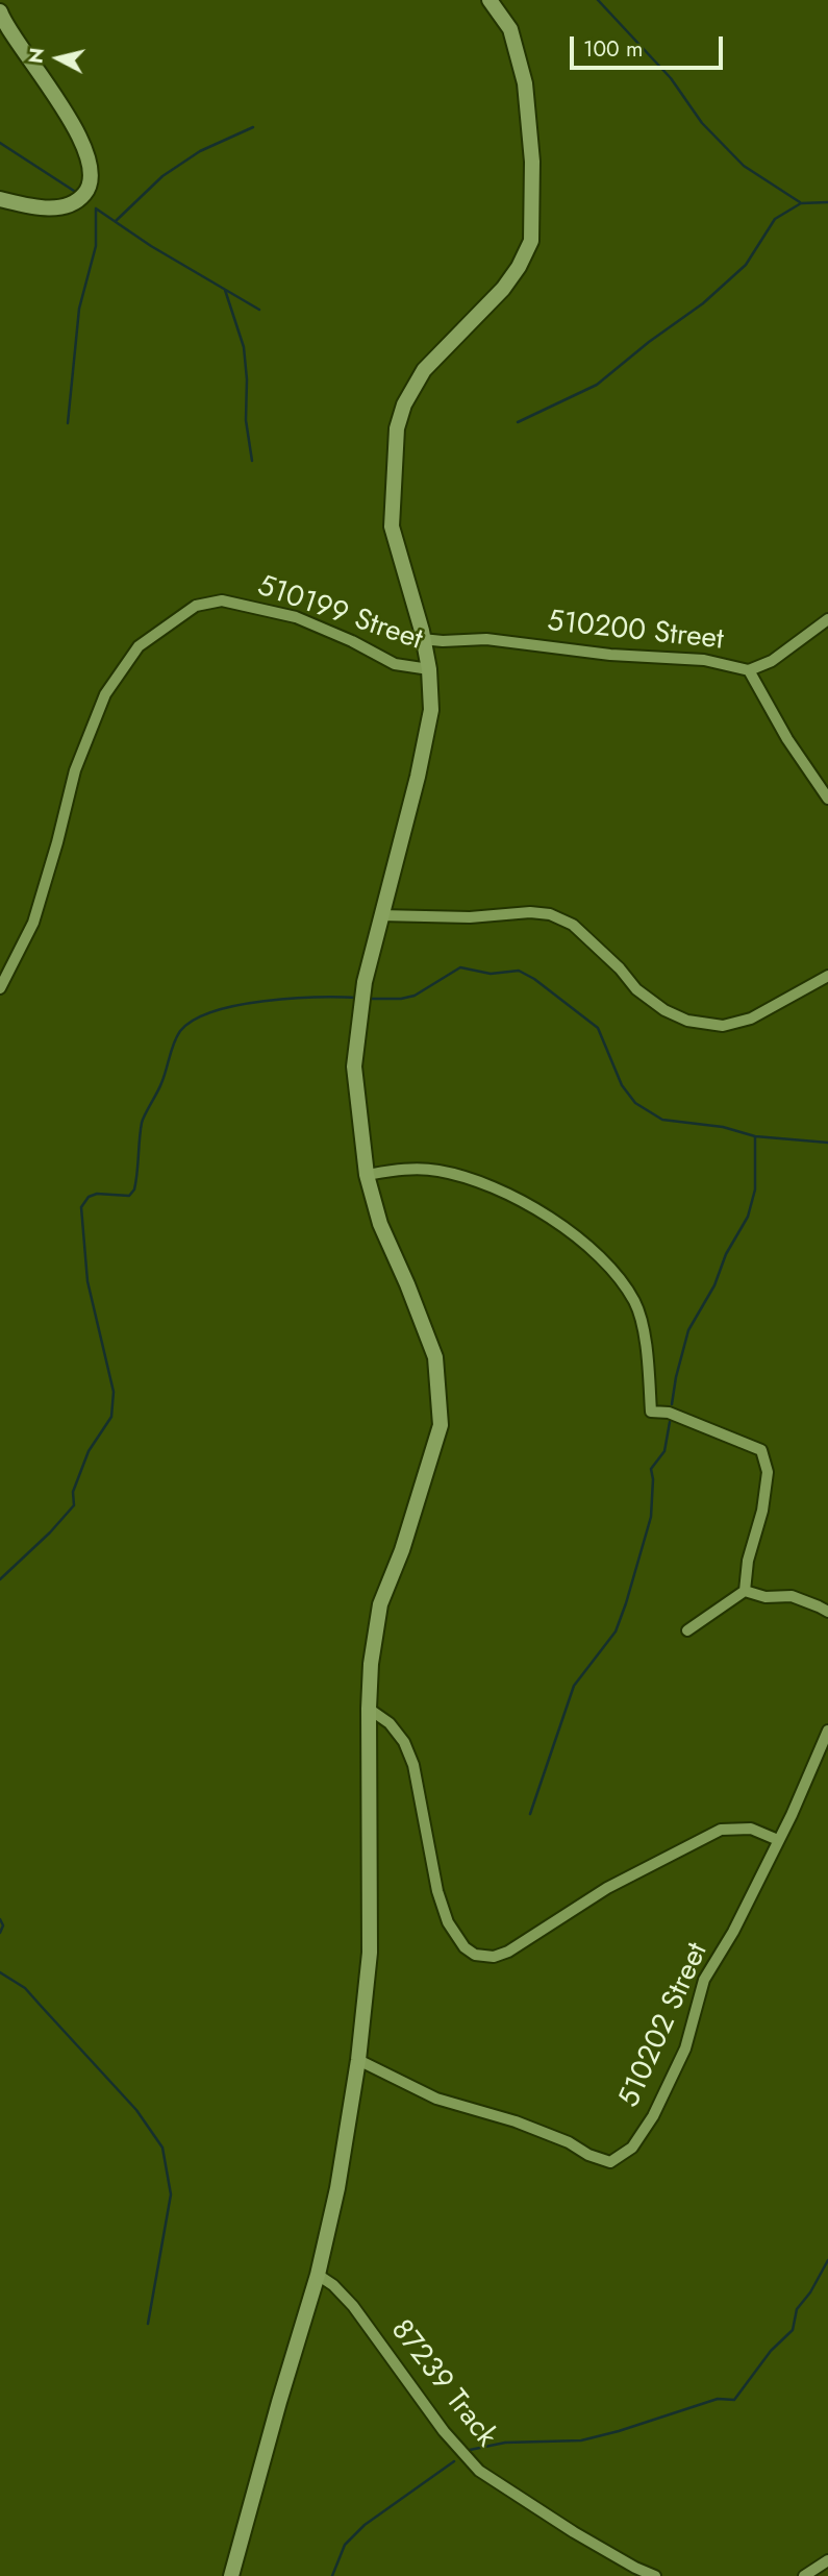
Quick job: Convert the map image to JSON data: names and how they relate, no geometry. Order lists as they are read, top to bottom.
{
  "streets": {
    "street": [
      "510199 Street",
      "510200 Street",
      "510202 Street",
      "87239 Track"
    ]
  },
  "scale_bar": "100 m",
  "north": "left"
}
